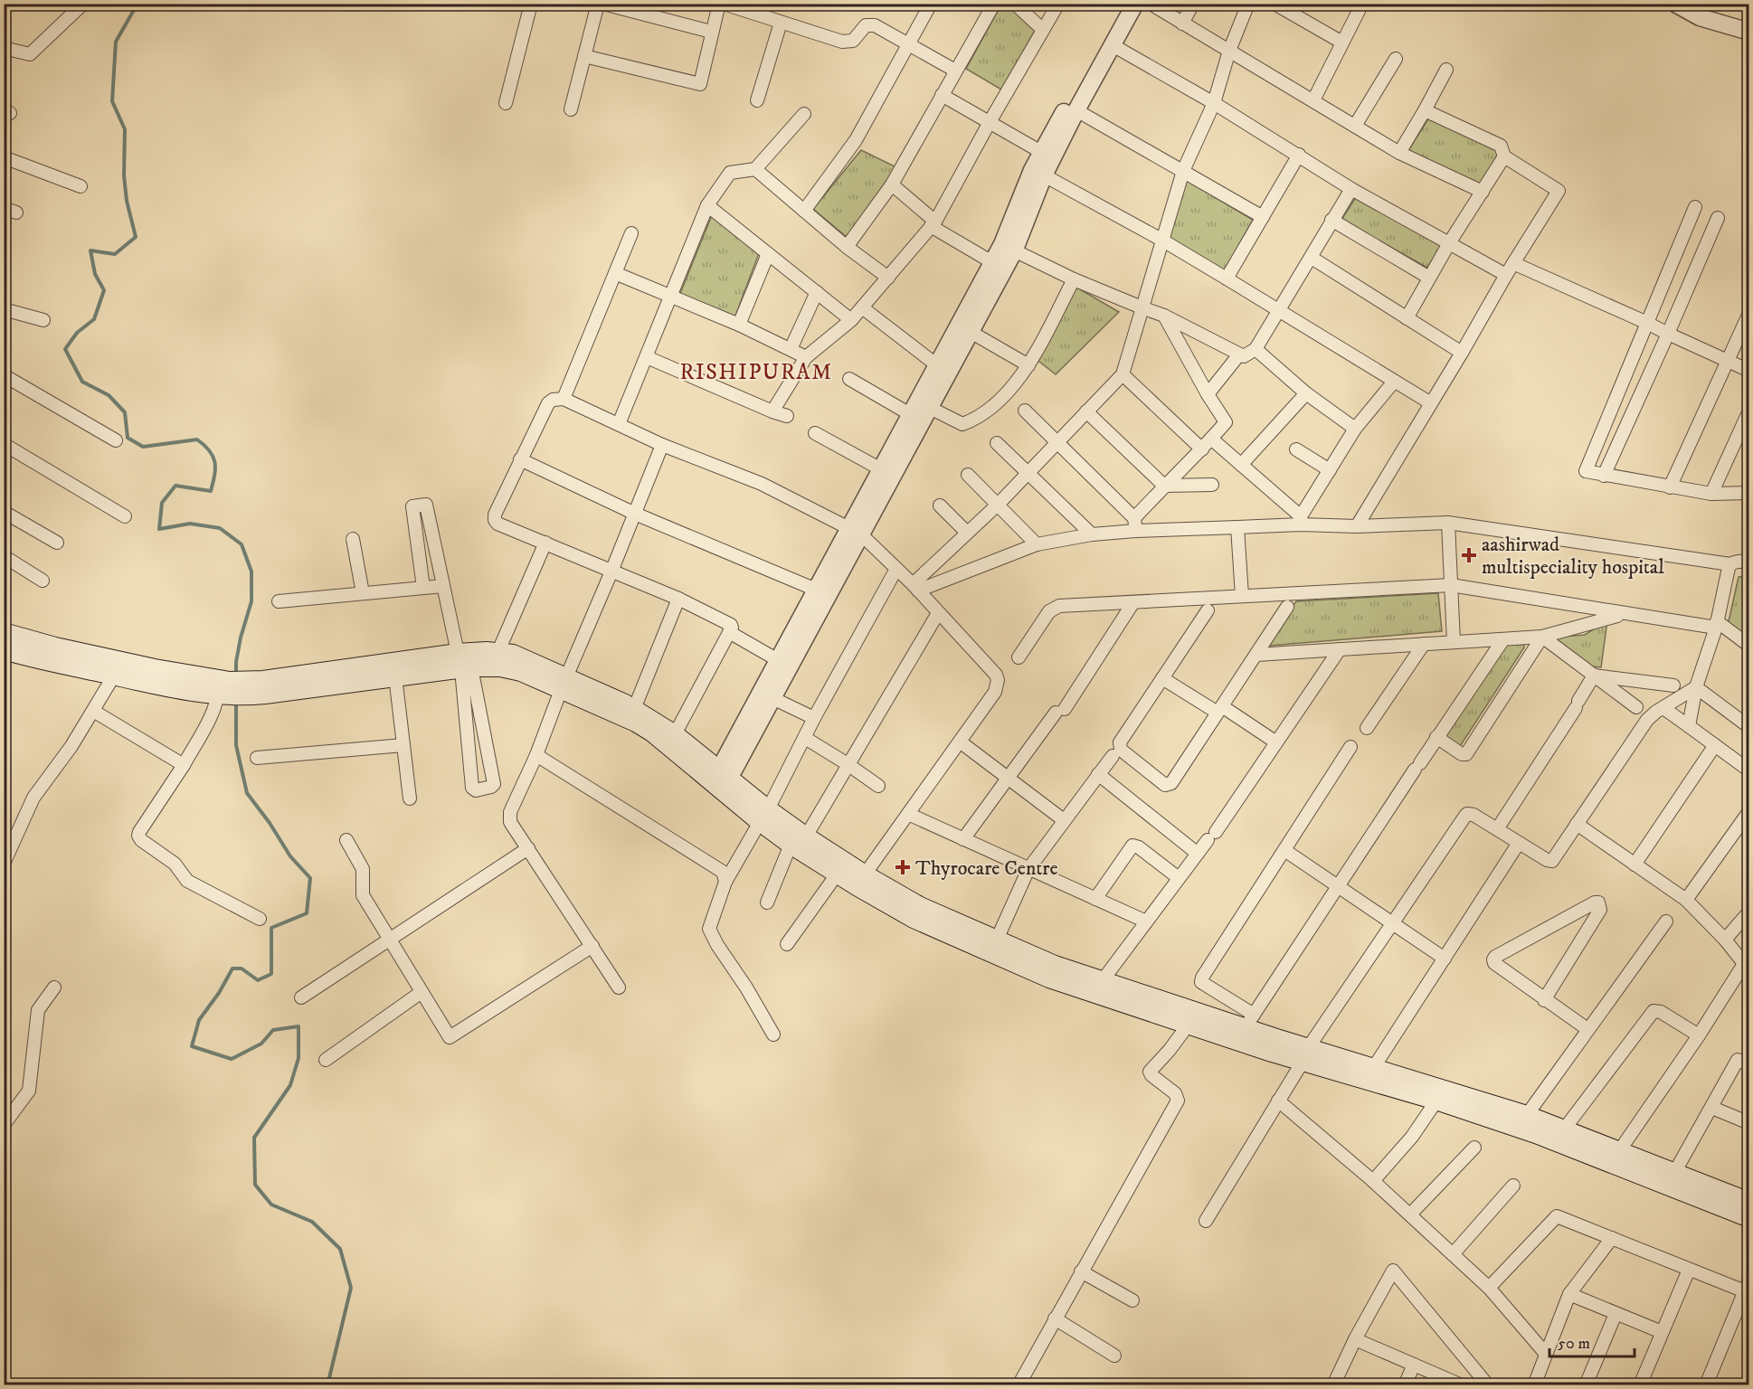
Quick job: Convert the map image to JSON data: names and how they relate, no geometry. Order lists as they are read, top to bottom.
{
  "districts": ["RISHIPURAM"],
  "places": {
    "health": ["aashirwad multispeciality hospital", "Thyrocare Centre"]
  },
  "scale_bar": "50 m"
}
